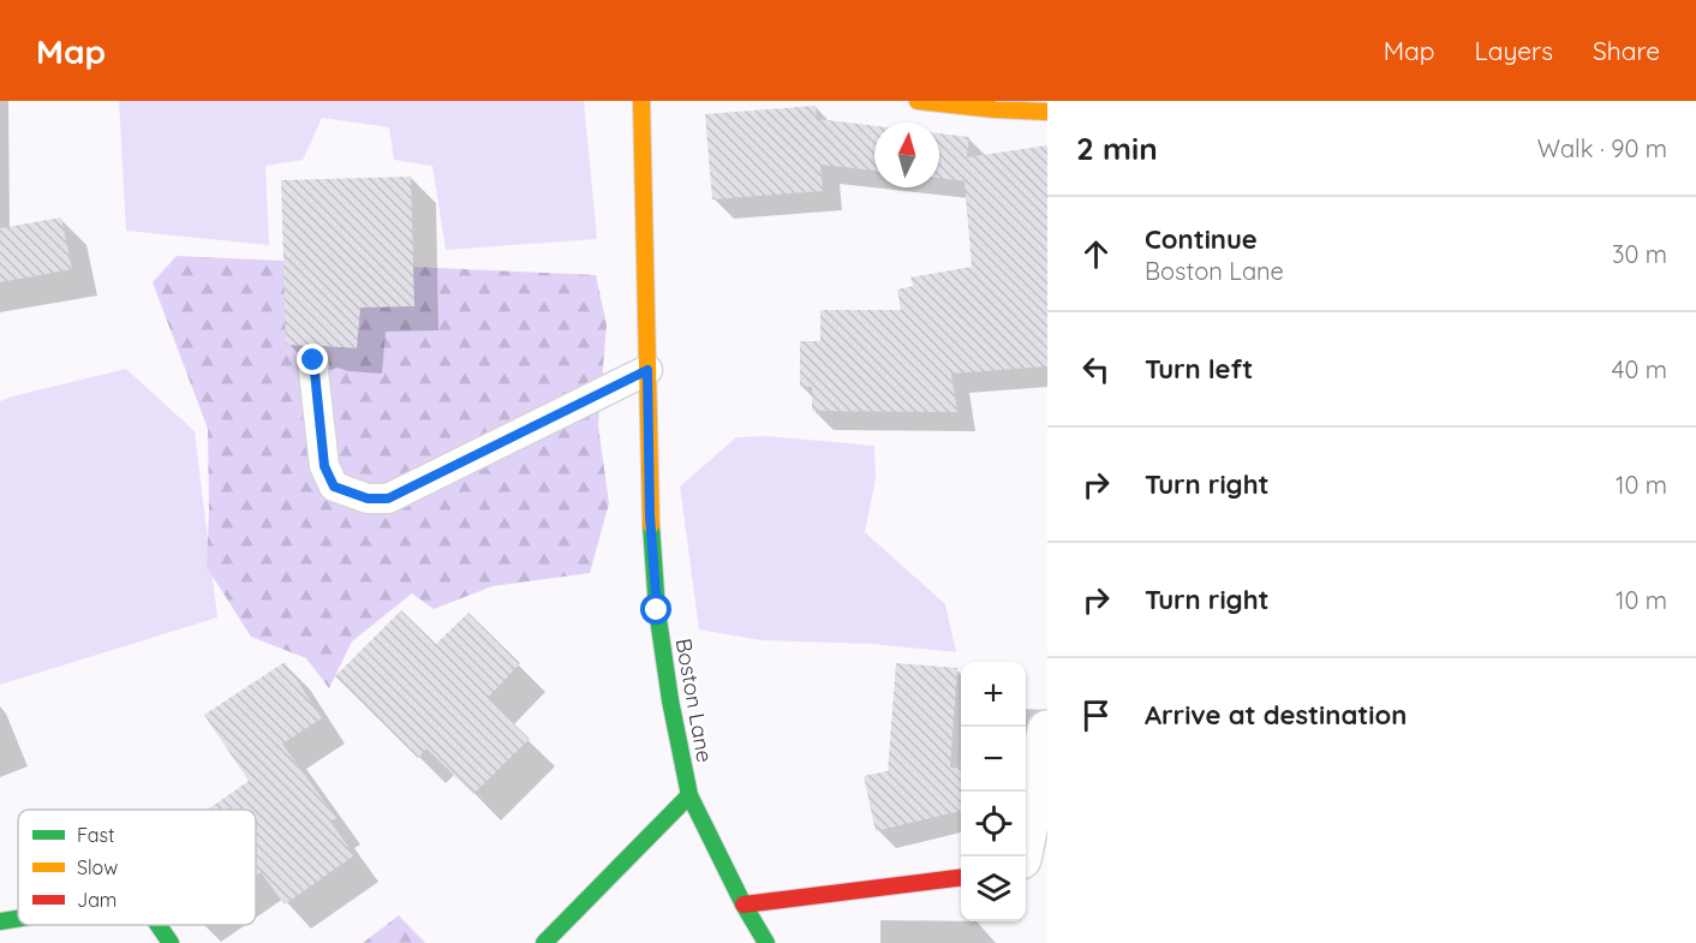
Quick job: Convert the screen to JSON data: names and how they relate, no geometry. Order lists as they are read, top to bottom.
{
  "streets": {
    "street": ["Boston Lane"]
  },
  "legend": ["Fast", "Slow", "Jam"],
  "north": "top",
  "page": {
    "header": "Map",
    "nav": ["Map", "Layers", "Share"],
    "heading": ["2 min", "Walk · 90 m"],
    "list": [
      ["Continue", "Boston Lane", "30 m"],
      ["Turn left", "40 m"],
      ["Turn right", "10 m"],
      ["Turn right", "10 m"],
      "Arrive at destination"
    ],
    "map_buttons": ["+", "−"]
  }
}
